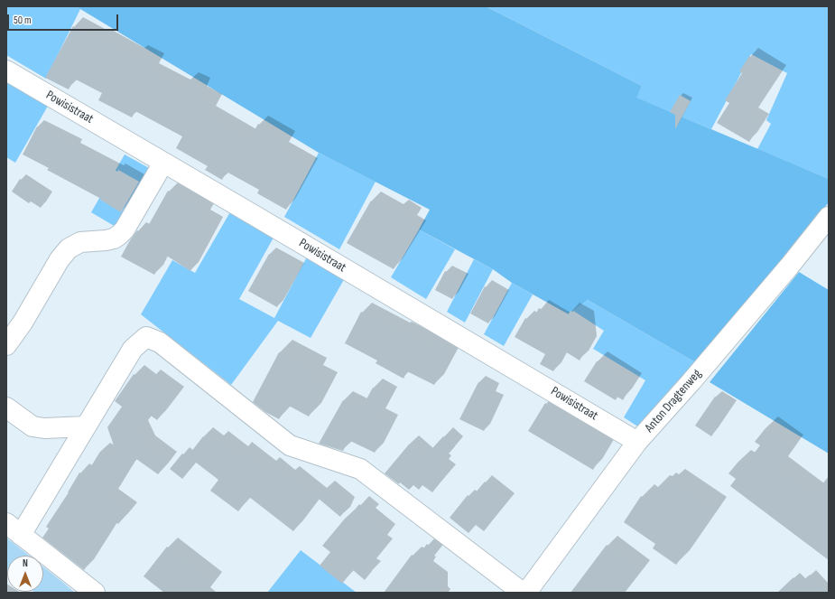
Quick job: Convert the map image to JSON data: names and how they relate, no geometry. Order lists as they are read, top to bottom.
{
  "streets": {
    "street": ["Powisistraat", "Anton Dragtenweg"]
  },
  "crossings": [
    ["Powisistraat", "Anton Dragtenweg"]
  ],
  "scale_bar": "50 m",
  "north": "top"
}
